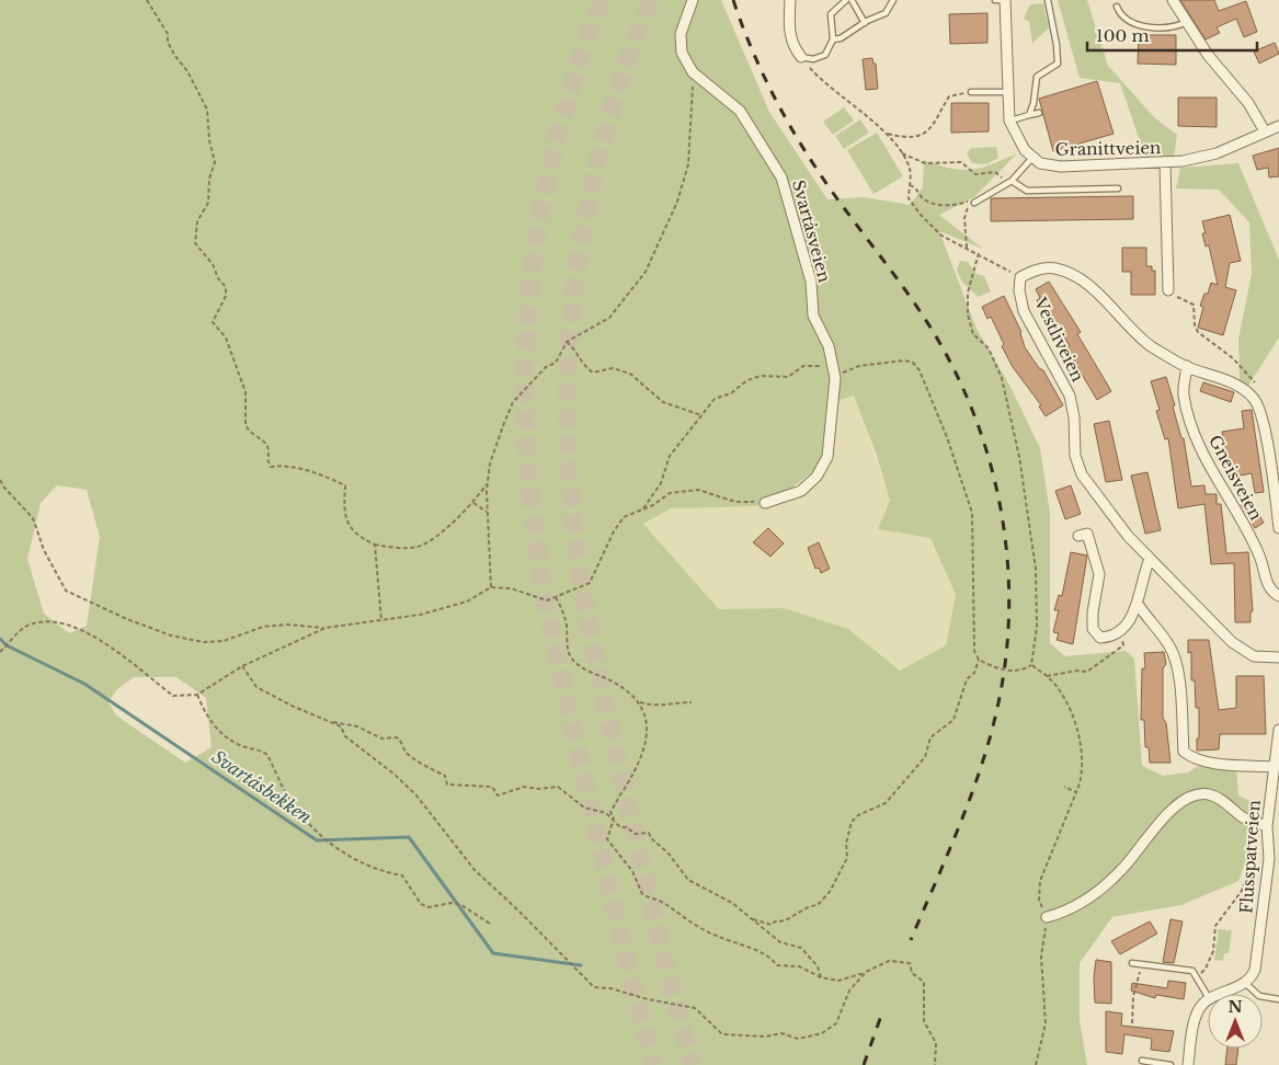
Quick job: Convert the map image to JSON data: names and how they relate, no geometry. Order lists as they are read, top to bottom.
{
  "streets": {
    "street": [
      "Granittveien",
      "Svartåsveien",
      "Vestliveien",
      "Gneisveien",
      "Flusspatveien"
    ]
  },
  "water": ["Svartåsbekken"],
  "scale_bar": "100 m",
  "north": "top"
}
